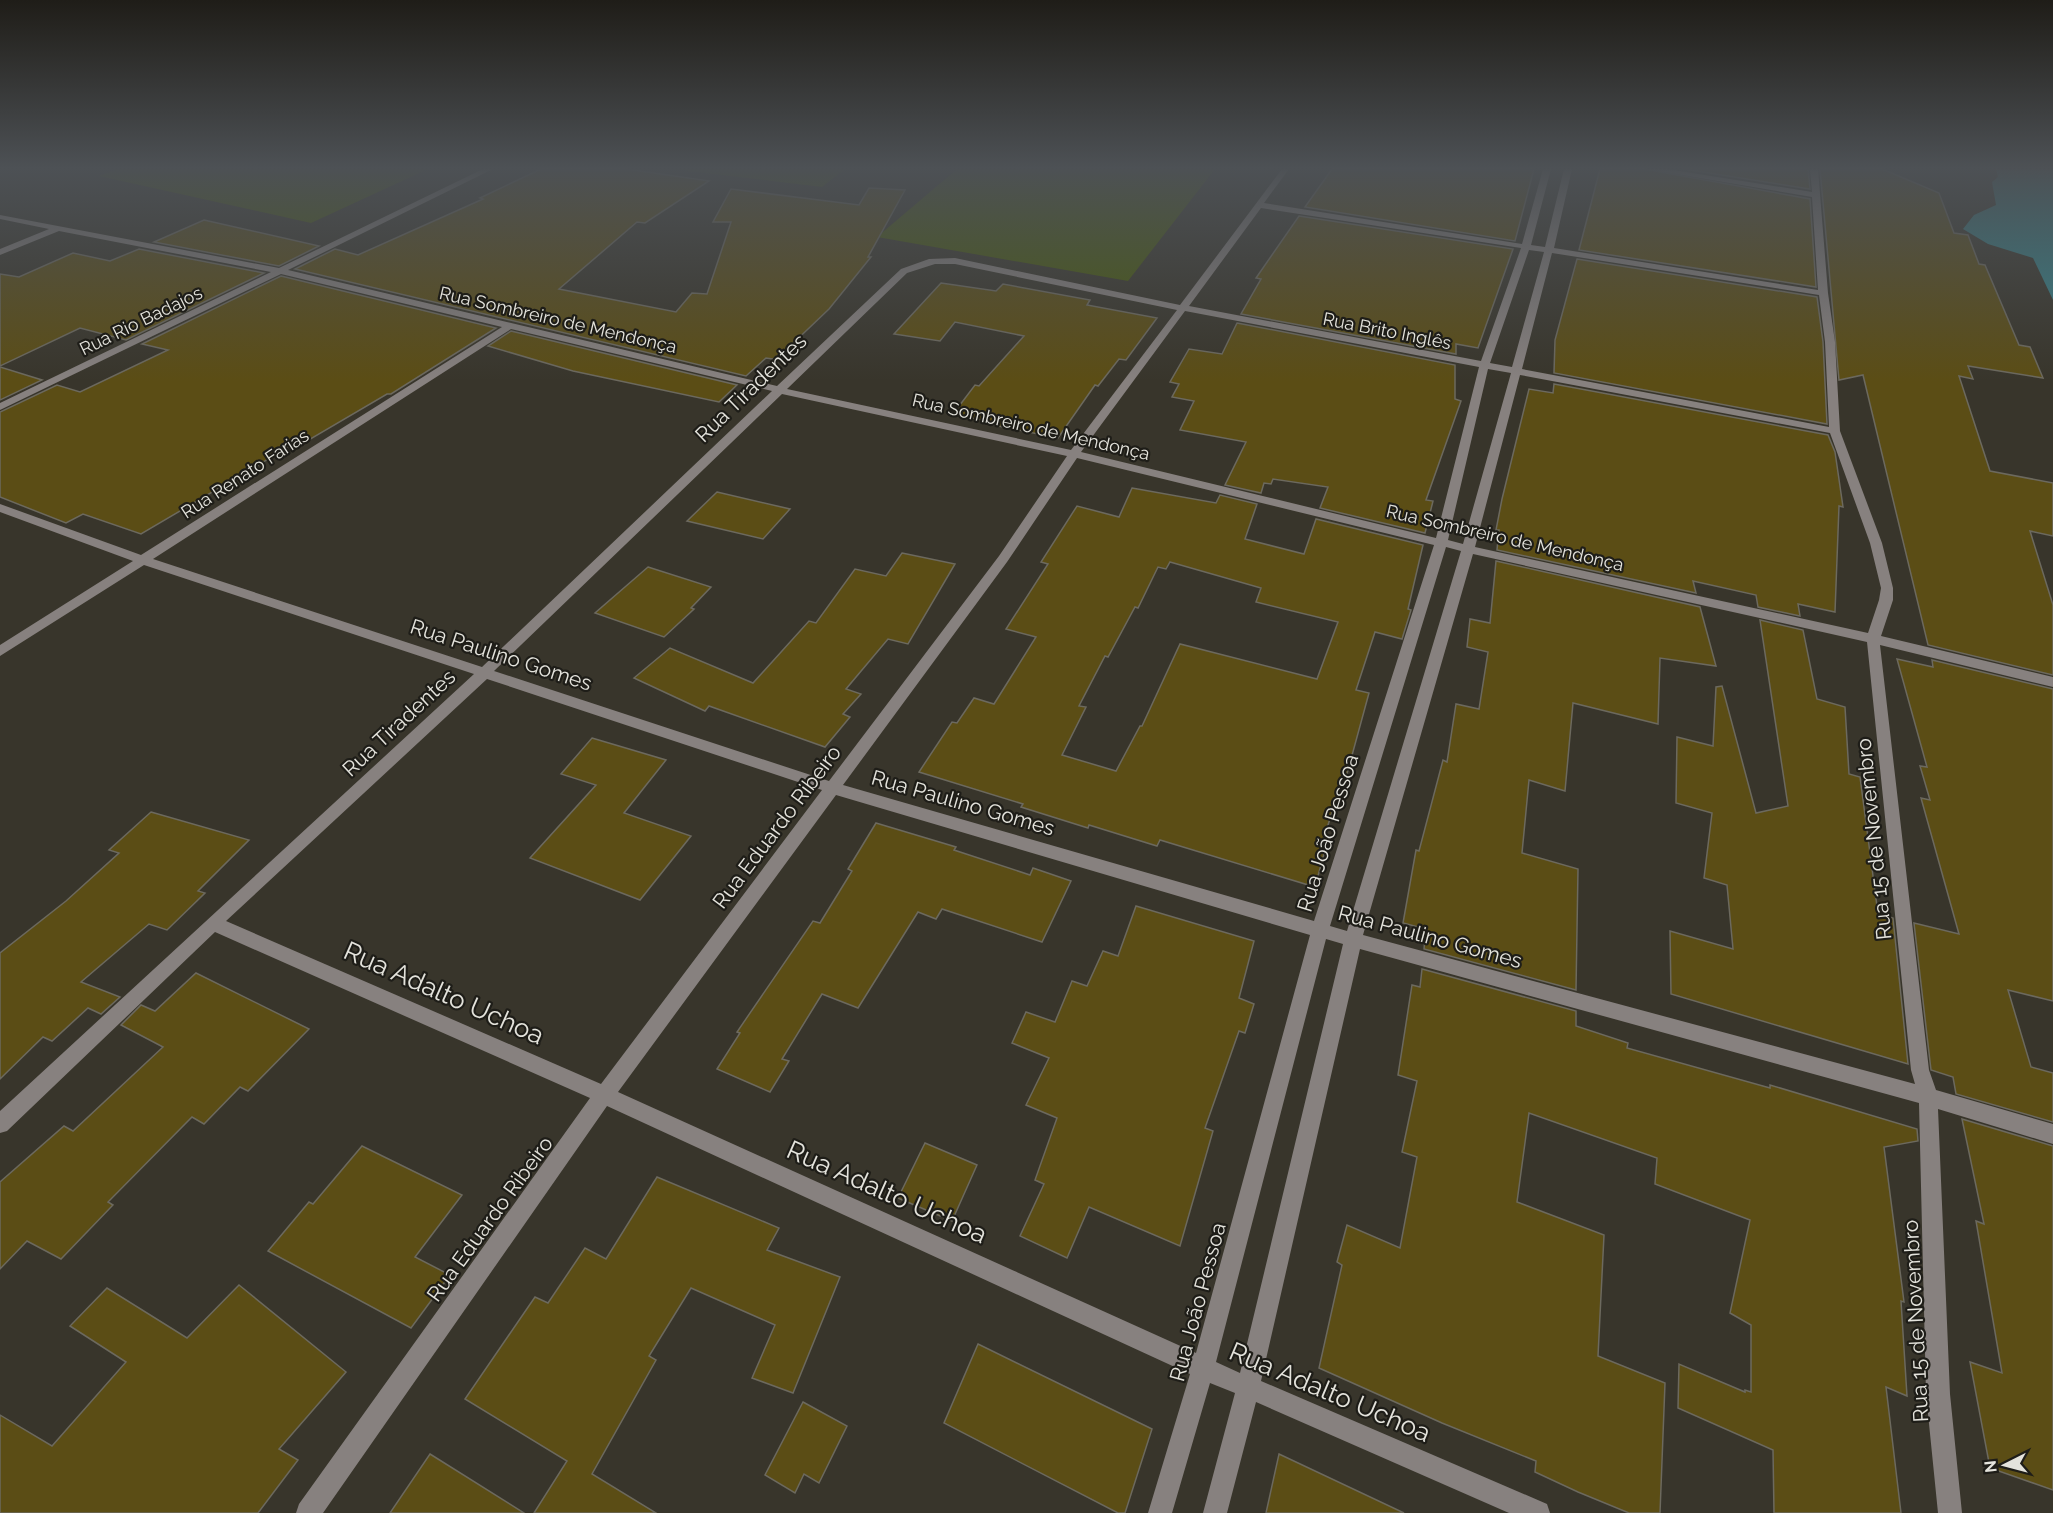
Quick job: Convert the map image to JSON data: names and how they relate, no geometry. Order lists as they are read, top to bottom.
{
  "streets": {
    "street": [
      "Rua Sombreiro de Mendonça",
      "Rua Rio Badajos",
      "Rua Brito Inglês",
      "Rua Tiradentes",
      "Rua Renato Farias",
      "Rua Paulino Gomes",
      "Rua Eduardo Ribeiro",
      "Rua João Pessoa",
      "Rua 15 de Novembro",
      "Rua Adalto Uchoa"
    ]
  },
  "crossings": [
    ["Rua Sombreiro de Mendonça", "Rua Rio Badajos"],
    ["Rua Sombreiro de Mendonça", "Rua Tiradentes"],
    ["Rua Sombreiro de Mendonça", "Rua Renato Farias"],
    ["Rua Sombreiro de Mendonça", "Rua Eduardo Ribeiro"],
    ["Rua Sombreiro de Mendonça", "Rua João Pessoa"],
    ["Rua Sombreiro de Mendonça", "Rua 15 de Novembro"],
    ["Rua Brito Inglês", "Rua Tiradentes"],
    ["Rua Brito Inglês", "Rua Eduardo Ribeiro"],
    ["Rua Brito Inglês", "Rua João Pessoa"],
    ["Rua Brito Inglês", "Rua 15 de Novembro"],
    ["Rua Tiradentes", "Rua Paulino Gomes"],
    ["Rua Tiradentes", "Rua Adalto Uchoa"],
    ["Rua Renato Farias", "Rua Paulino Gomes"],
    ["Rua Paulino Gomes", "Rua Eduardo Ribeiro"],
    ["Rua Paulino Gomes", "Rua João Pessoa"],
    ["Rua Paulino Gomes", "Rua 15 de Novembro"],
    ["Rua Eduardo Ribeiro", "Rua Adalto Uchoa"],
    ["Rua João Pessoa", "Rua Adalto Uchoa"]
  ],
  "north": "left"
}
